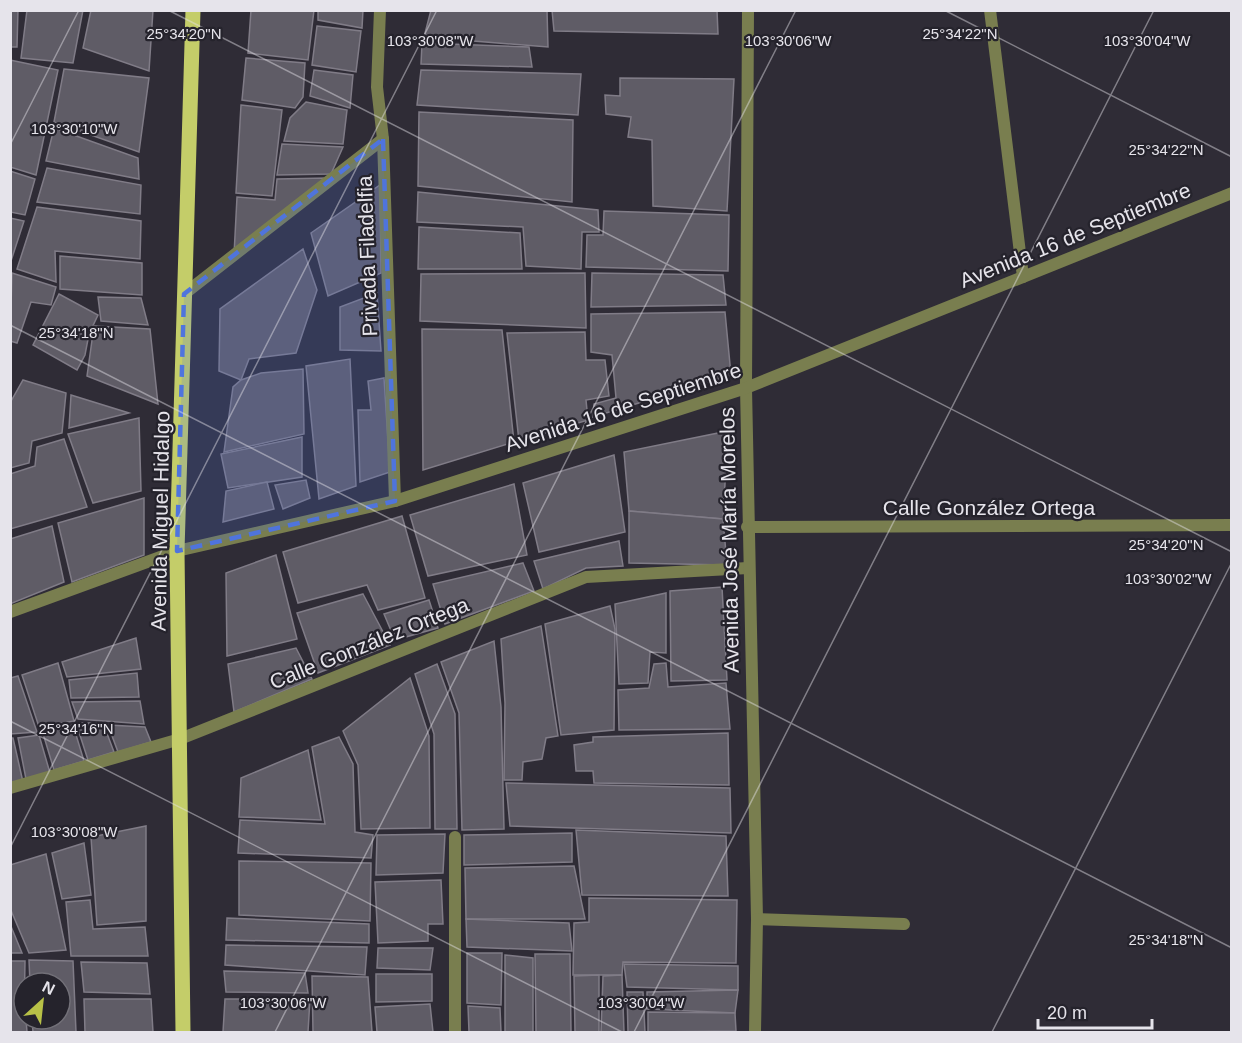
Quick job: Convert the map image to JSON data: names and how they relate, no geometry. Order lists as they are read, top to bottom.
{
  "streets": {
    "main road": ["Avenida Miguel Hidalgo"],
    "street": [
      "Avenida 16 de Septiembre",
      "Privada Filadelfia",
      "Calle González Ortega",
      "Avenida José María Morelos"
    ]
  },
  "crossings": [
    ["Avenida 16 de Septiembre", "Privada Filadelfia"],
    ["Avenida 16 de Septiembre", "Avenida Miguel Hidalgo"],
    ["Avenida 16 de Septiembre", "Avenida José María Morelos"],
    ["Calle González Ortega", "Avenida Miguel Hidalgo"],
    ["Calle González Ortega", "Avenida José María Morelos"]
  ],
  "scale_bar": "20 m",
  "north": "top right",
  "coordinates": [
    "25°34'20\"N",
    "25°34'22\"N",
    "103°30'08\"W",
    "103°30'06\"W",
    "103°30'04\"W",
    "103°30'10\"W",
    "25°34'18\"N",
    "103°30'02\"W",
    "25°34'16\"N"
  ]
}
